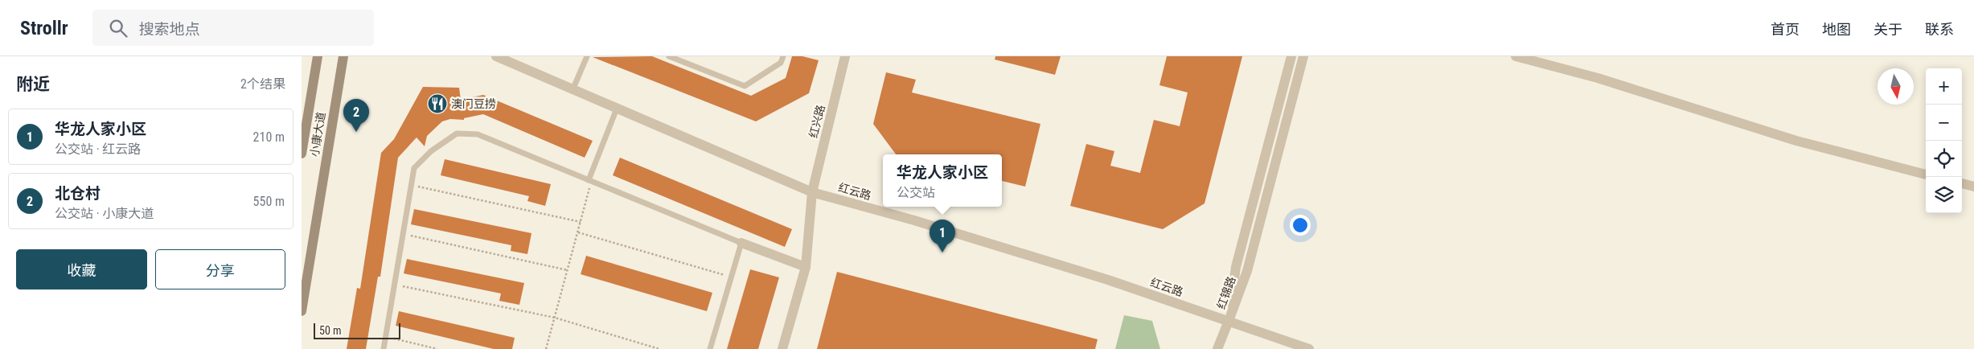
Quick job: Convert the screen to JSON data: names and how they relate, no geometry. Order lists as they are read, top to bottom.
{
  "streets": {
    "main road": ["小康大道"],
    "street": ["红兴路", "红云路", "红锦路"]
  },
  "crossings": [
    ["红兴路", "红云路"],
    ["红云路", "红锦路"]
  ],
  "places": {
    "restaurant": ["澳门豆捞"]
  },
  "scale_bar": "50 m",
  "north": "bottom",
  "page": {
    "header": "Strollr",
    "search": "搜索地点",
    "nav": [
      "首页",
      "地图",
      "关于",
      "联系"
    ],
    "heading": ["附近", "2个结果"],
    "map_buttons": ["+", "−"],
    "pins": ["2", "1"],
    "list": [
      {
        "mark": "1",
        "name": "华龙人家小区",
        "note": "公交站 · 红云路",
        "value": "210 m"
      },
      {
        "mark": "2",
        "name": "北仓村",
        "note": "公交站 · 小康大道",
        "value": "550 m"
      }
    ],
    "popup": ["华龙人家小区", "公交站"],
    "buttons": ["收藏", "分享"],
    "scale": "50 m"
  }
}
